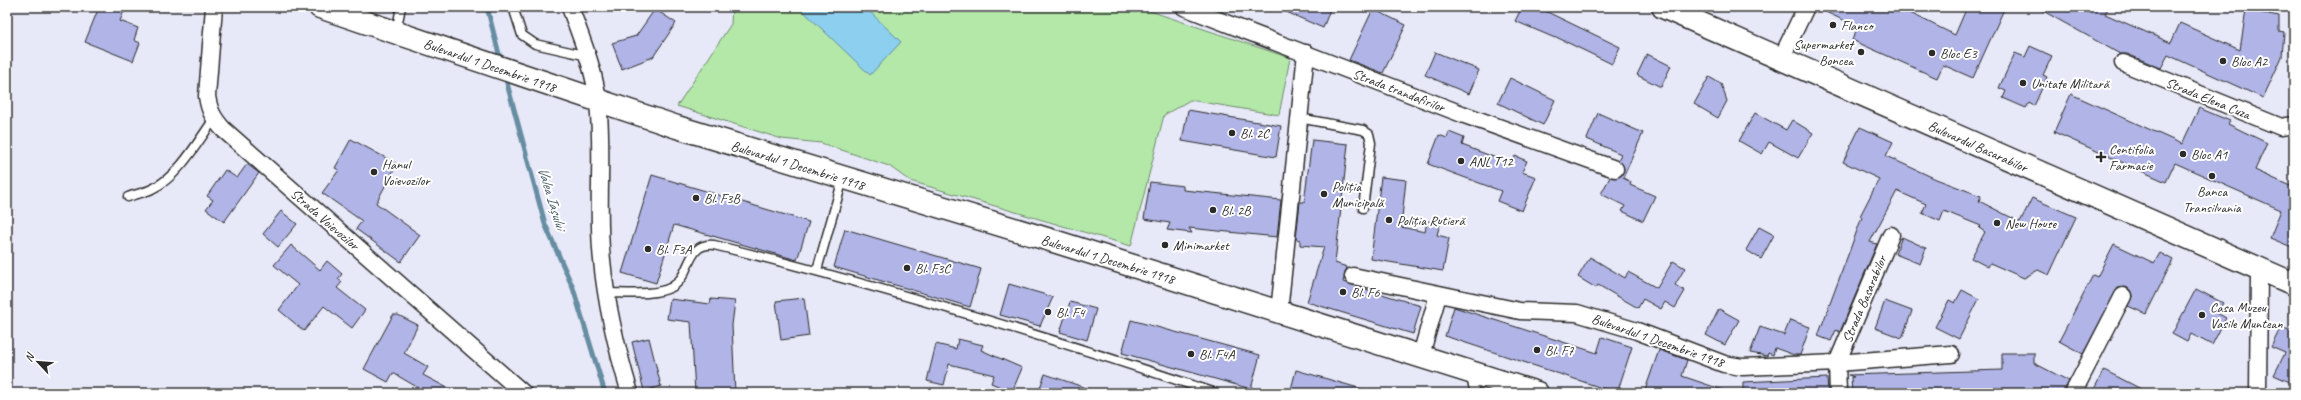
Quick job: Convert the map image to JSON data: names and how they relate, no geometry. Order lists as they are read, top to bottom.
{
  "streets": {
    "main road": ["Bulevardul 1 Decembrie 1918", "Bulevardul Basarabilor"],
    "street": [
      "Strada trandafirilor",
      "Strada Elena Cuza",
      "Strada Voievozilor",
      "Strada Basarabilor"
    ]
  },
  "crossings": [
    ["Bulevardul 1 Decembrie 1918", "Strada Basarabilor"]
  ],
  "water": ["Valea Iașului"],
  "places": {
    "other": [
      "Flanco",
      "Supermarket Boncea",
      "Bloc E3",
      "Bloc A2",
      "Unitate Militară",
      "Bl. 2C",
      "Bloc A1",
      "ANL T12",
      "Hanul Voievozilor",
      "Banca Transilvania",
      "Poliția Municipală",
      "Bl. F3B",
      "Bl. 2B",
      "Poliția Rutieră",
      "New House",
      "Minimarket",
      "Bl. F3A",
      "Bl. F3C",
      "Bl. F6",
      "Bl. F4",
      "Casa Muzeu Vasile Muntean",
      "Bl. F7",
      "Bl. F4A"
    ],
    "health": ["Centifolia Farmacie"]
  },
  "north": "top left"
}
